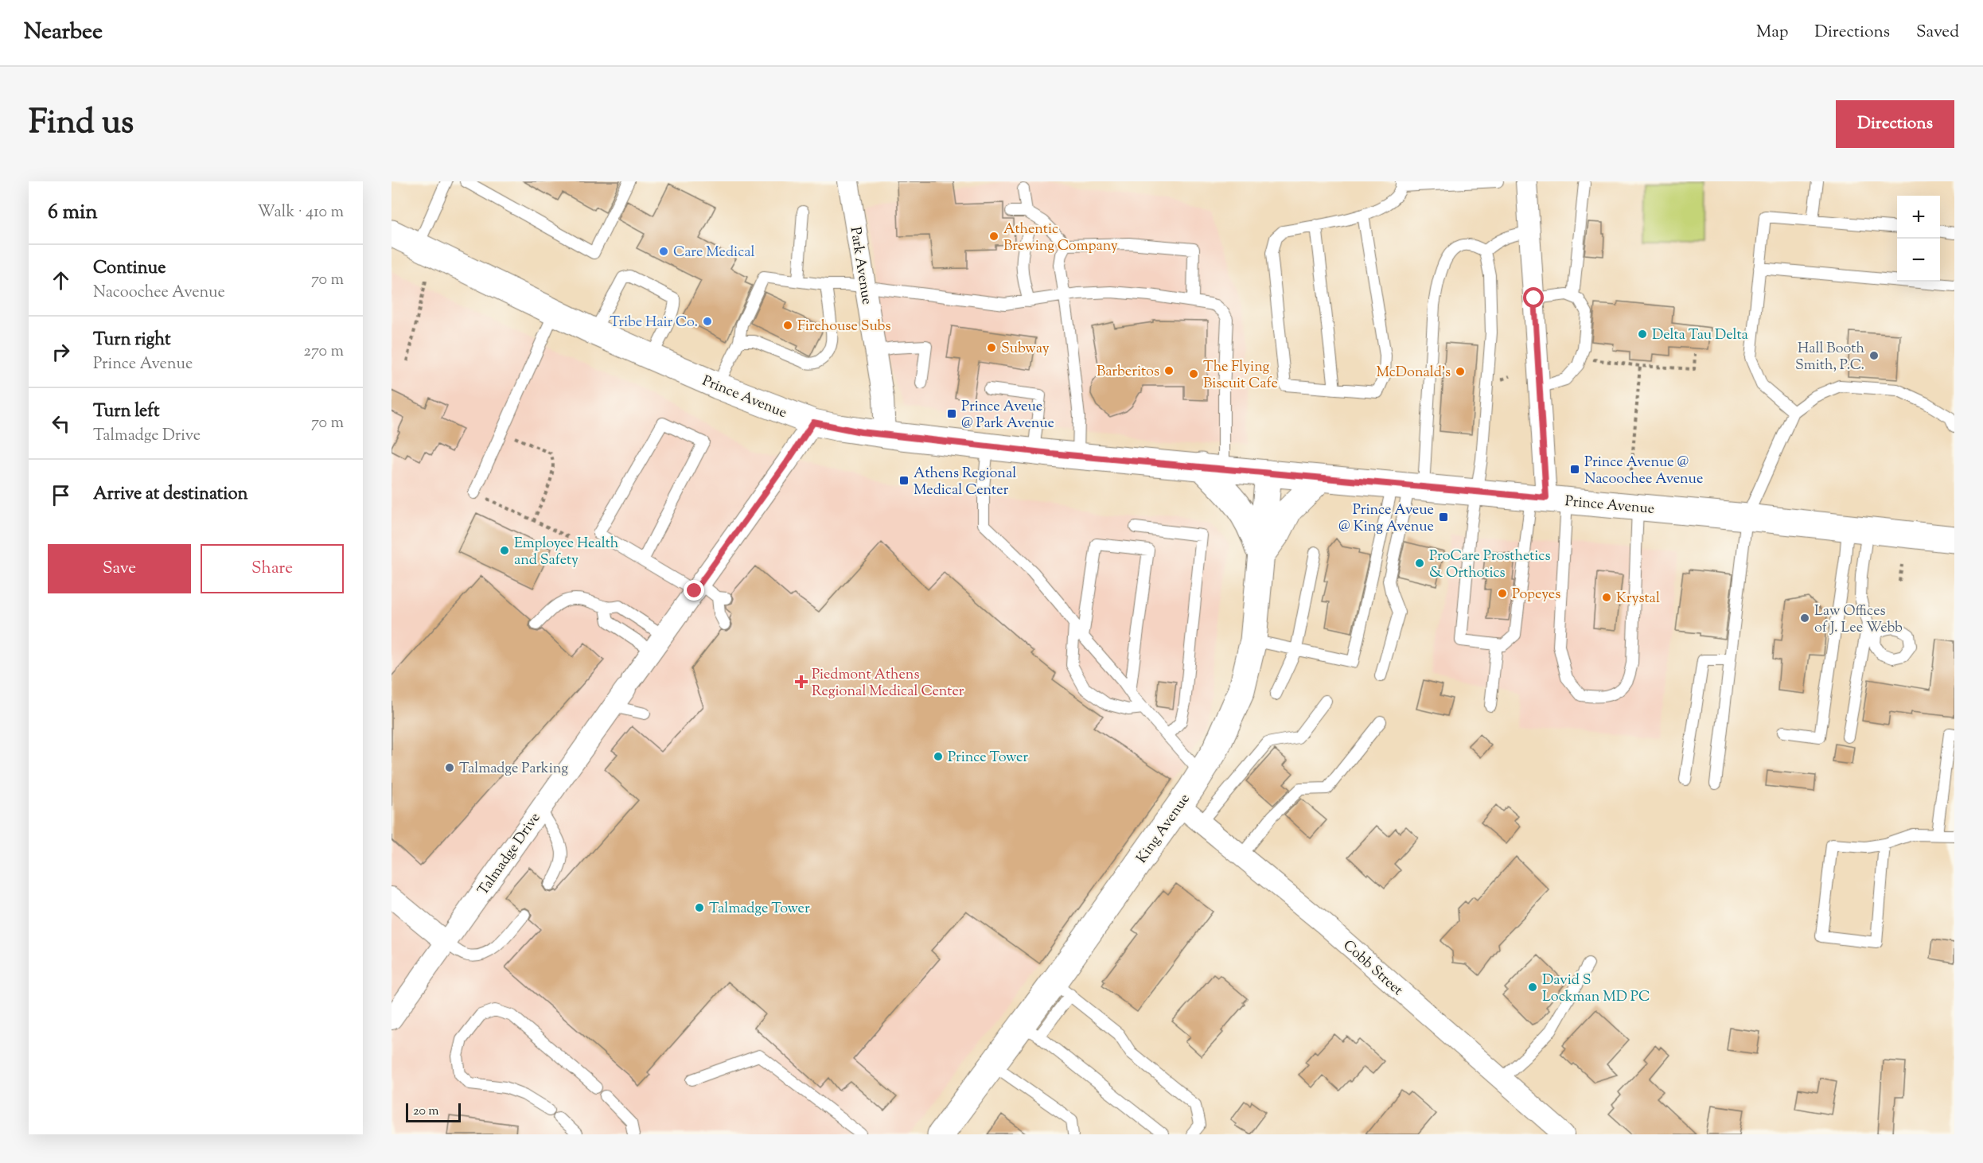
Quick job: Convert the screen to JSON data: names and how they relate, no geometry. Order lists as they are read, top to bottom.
{
  "streets": {
    "main road": ["Prince Avenue", "King Avenue"],
    "street": ["Park Avenue", "Talmadge Drive", "Cobb Street"]
  },
  "crossings": [
    ["Park Avenue", "Prince Avenue"],
    ["Prince Avenue", "King Avenue"],
    ["Prince Avenue", "Talmadge Drive"],
    ["King Avenue", "Cobb Street"]
  ],
  "places": {
    "other": [
      "Athentic Brewing Company",
      "Care Medical",
      "Tribe Hair Co.",
      "Firehouse Subs",
      "Delta Tau Delta",
      "Subway",
      "Hall Booth Smith, P.C.",
      "Barberitos",
      "McDonald's",
      "The Flying Biscuit Cafe",
      "Employee Health and Safety",
      "ProCare Prosthetics & Orthotics",
      "Popeyes",
      "Krystal",
      "Law Offices of J. Lee Webb",
      "Prince Tower",
      "Talmadge Parking",
      "Talmadge Tower",
      "David S Lockman MD PC"
    ],
    "transit": [
      "Prince Aveue @ Park Avenue",
      "Prince Avenue @ Nacoochee Avenue",
      "Athens Regional Medical Center",
      "Prince Aveue @ King Avenue"
    ],
    "health": ["Piedmont Athens Regional Medical Center"]
  },
  "scale_bar": "20 m",
  "page": {
    "header": "Nearbee",
    "nav": ["Map", "Directions", "Saved"],
    "title": "Find us",
    "buttons": [
      "Directions",
      ["Save", "Share"]
    ],
    "heading": ["6 min", "Walk · 410 m"],
    "map_buttons": ["+", "−"],
    "list": [
      ["Continue", "Nacoochee Avenue", "70 m"],
      ["Turn right", "Prince Avenue", "270 m"],
      ["Turn left", "Talmadge Drive", "70 m"],
      "Arrive at destination"
    ],
    "scale": "20 m"
  }
}
